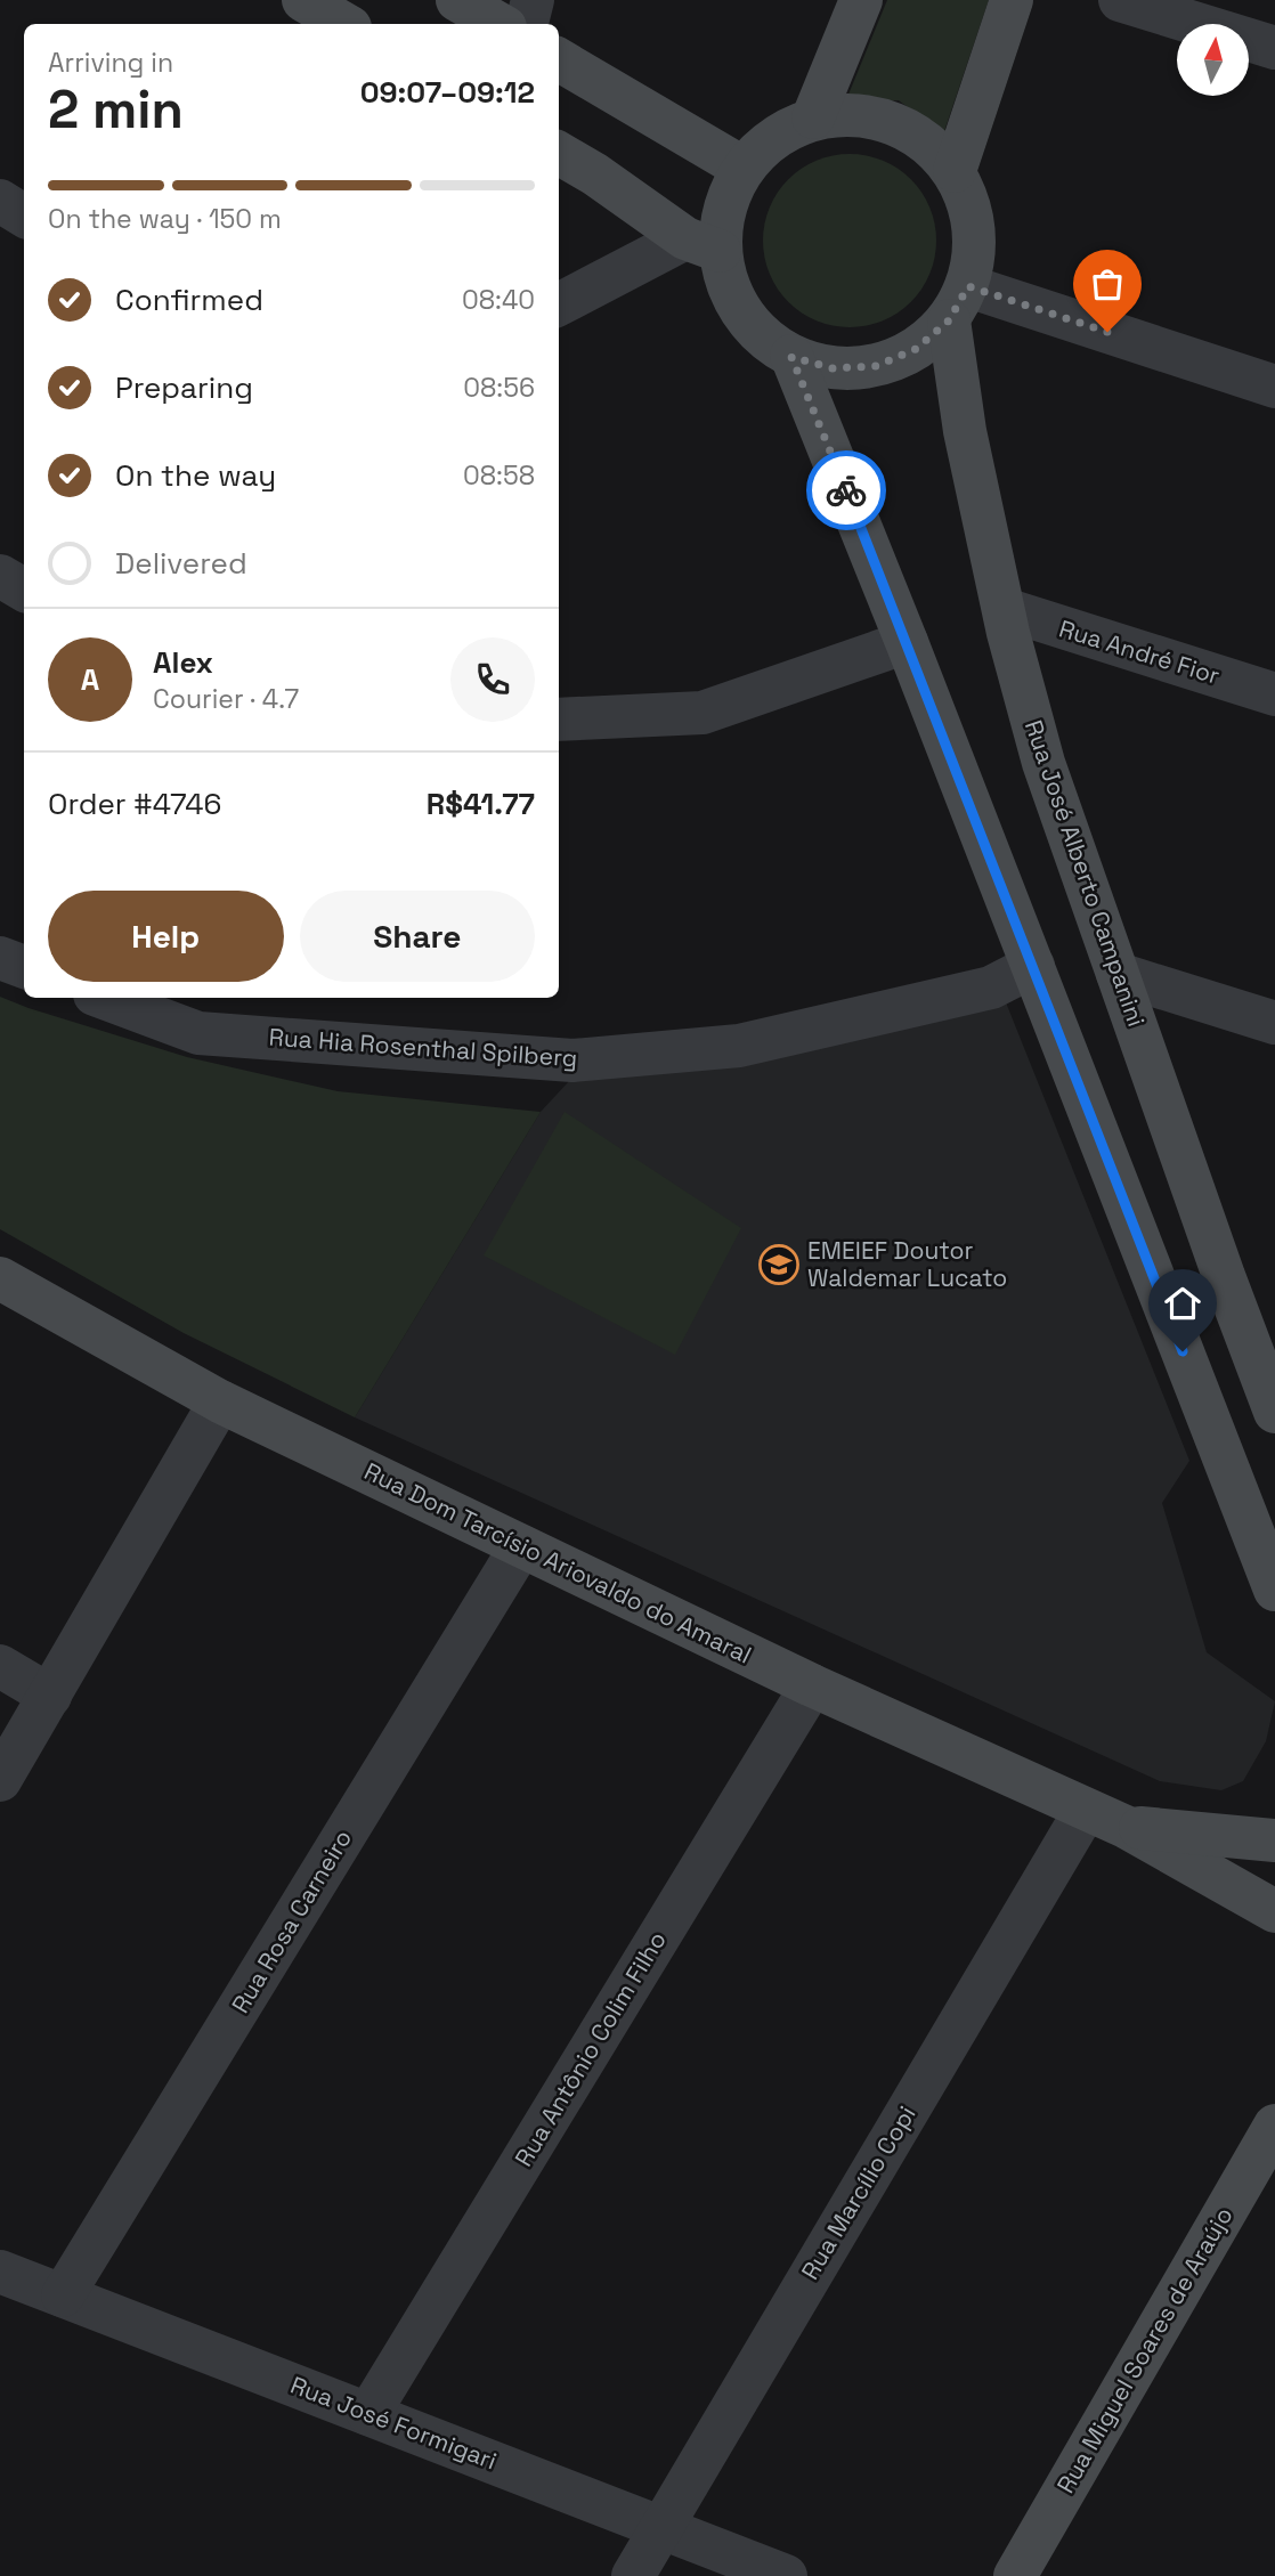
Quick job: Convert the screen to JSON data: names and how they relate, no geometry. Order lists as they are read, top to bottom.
{
  "streets": {
    "street": [
      "Rua André Fior",
      "Rua José Alberto Campanini",
      "Rua Hia Rosenthal Spilberg",
      "Rua Dom Tarcísio Ariovaldo do Amaral",
      "Rua Rosa Carneiro",
      "Rua Antônio Colim Filho",
      "Rua Marcílio Copi",
      "Rua Miguel Soares de Araújo",
      "Rua José Formigari"
    ]
  },
  "crossings": [
    ["Rua André Fior", "Rua José Alberto Campanini"],
    ["Rua Dom Tarcísio Ariovaldo do Amaral", "Rua Rosa Carneiro"],
    ["Rua Dom Tarcísio Ariovaldo do Amaral", "Rua Antônio Colim Filho"],
    ["Rua Dom Tarcísio Ariovaldo do Amaral", "Rua Marcílio Copi"],
    ["Rua Rosa Carneiro", "Rua José Formigari"],
    ["Rua Antônio Colim Filho", "Rua José Formigari"],
    ["Rua Marcílio Copi", "Rua José Formigari"]
  ],
  "places": {
    "school or university": ["EMEIEF Doutor Waldemar Lucato"]
  },
  "north": "top",
  "page": {
    "heading": ["2 min", "Arriving in", "09:07–09:12"],
    "panel": [
      "Alex",
      "Courier · 4.7",
      "Order #4746",
      "R$41.77"
    ],
    "bar": "On the way · 150 m",
    "list": [
      ["Confirmed", "08:40"],
      ["Preparing", "08:56"],
      ["On the way", "08:58"],
      "Delivered"
    ],
    "round": "A",
    "buttons": ["Help", "Share"]
  }
}
